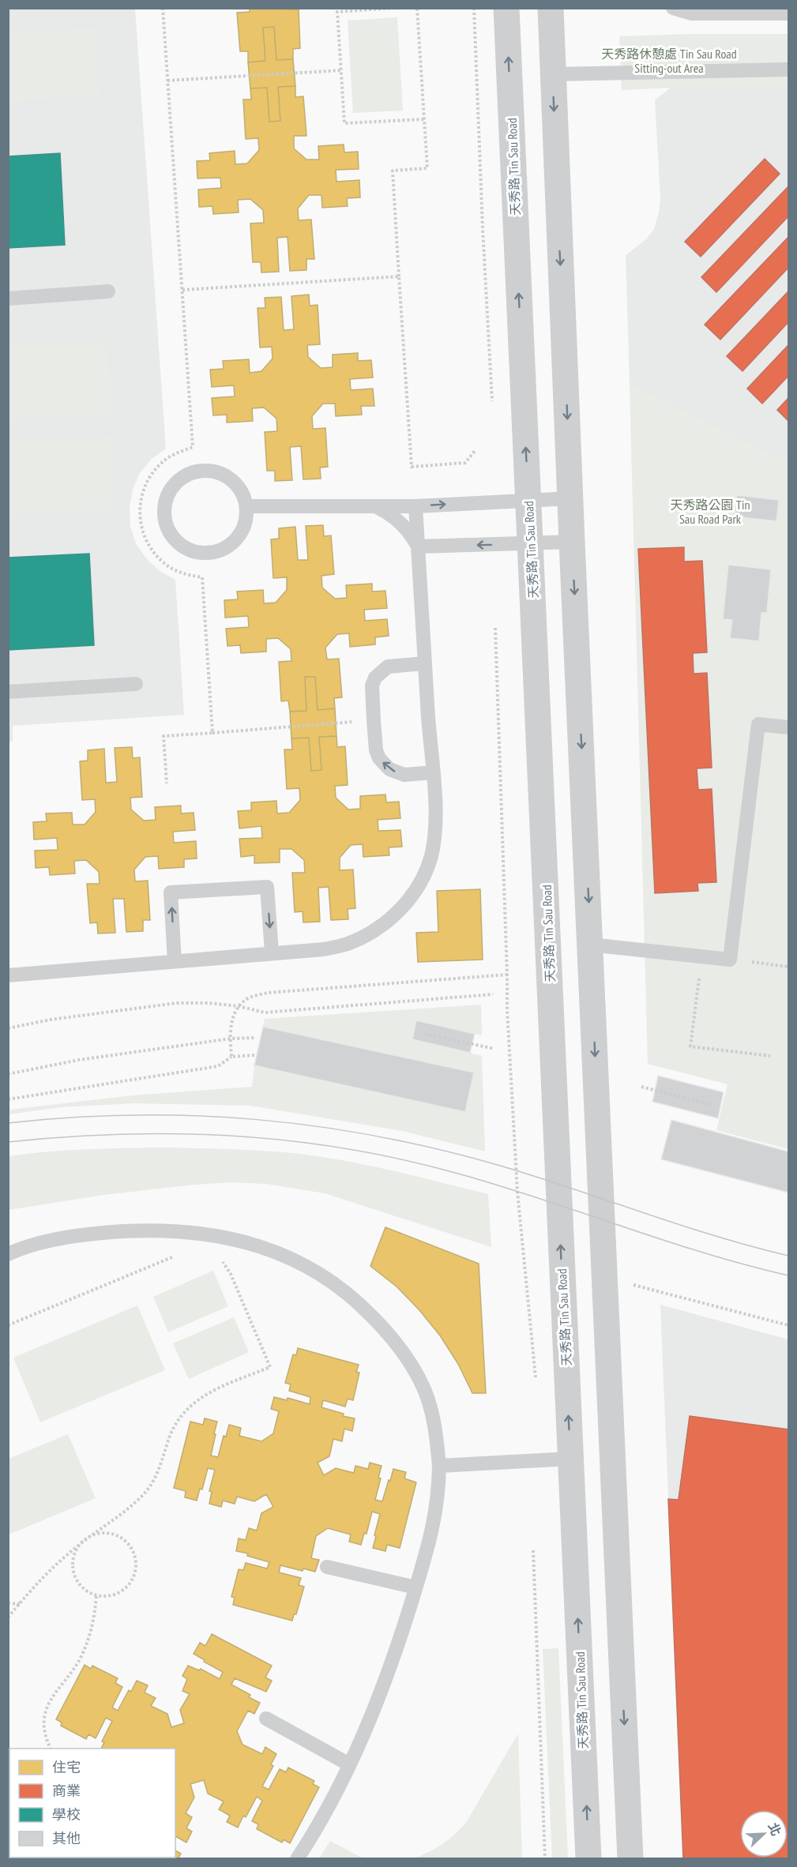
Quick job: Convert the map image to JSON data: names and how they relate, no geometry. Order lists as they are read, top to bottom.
{
  "streets": {
    "street": ["天秀路 Tin Sau Road"]
  },
  "parks": ["天秀路休憩處 Tin Sau Road Sitting-out Area", "天秀路公園 Tin Sau Road Park"],
  "legend": [
    "住宅",
    "商業",
    "學校",
    "其他"
  ],
  "north": "top right"
}
